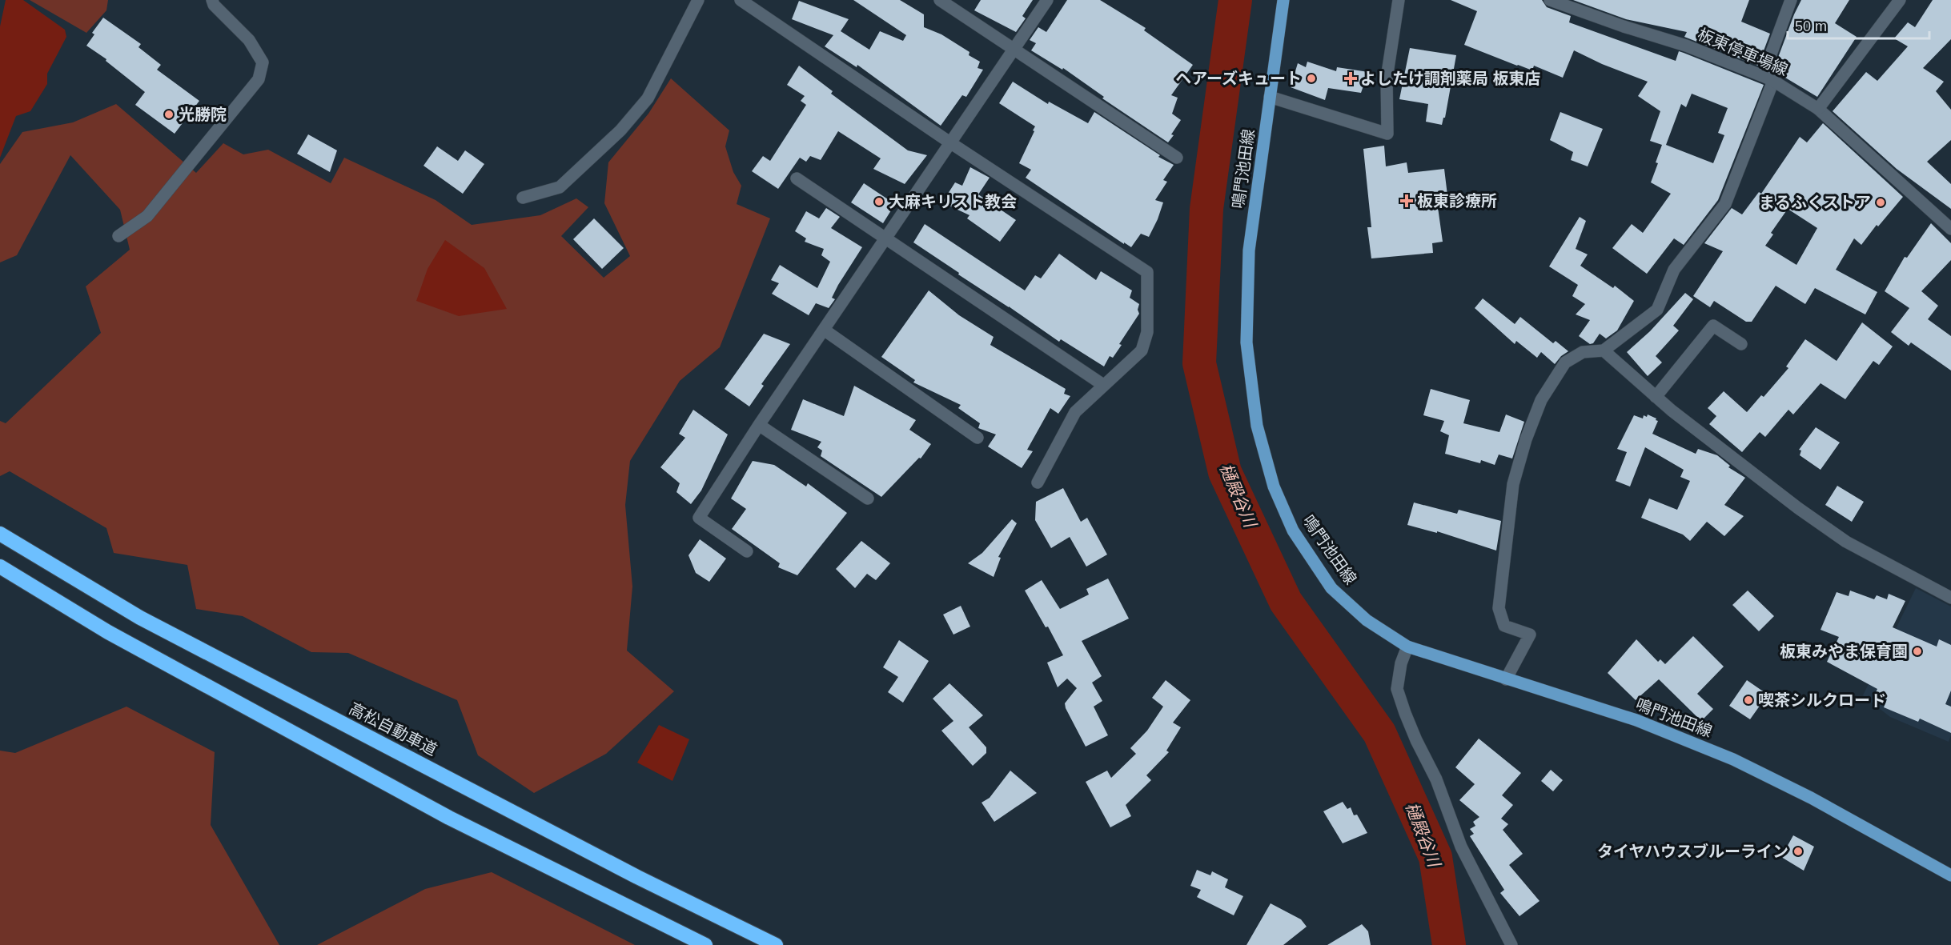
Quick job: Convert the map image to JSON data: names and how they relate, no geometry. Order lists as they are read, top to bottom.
{
  "streets": {
    "highway": ["高松自動車道"],
    "main road": ["鳴門池田線"],
    "street": ["板東停車場線"]
  },
  "water": ["樋殿谷川"],
  "places": {
    "other": [
      "ヘアーズキュート",
      "光勝院",
      "大麻キリスト教会",
      "まるふくストア",
      "板東みやま保育園",
      "喫茶シルクロード",
      "タイヤハウスブルーライン"
    ],
    "health": ["よしたけ調剤薬局 板東店", "板東診療所"]
  },
  "scale_bar": "50 m"
}
